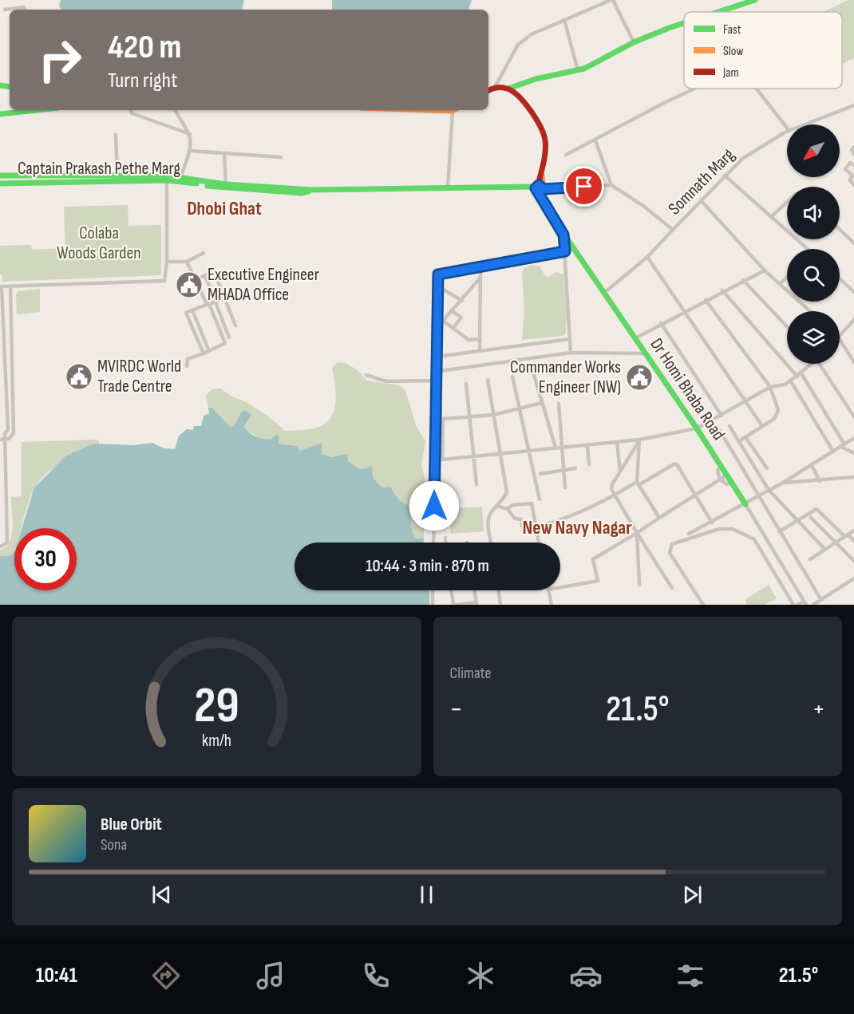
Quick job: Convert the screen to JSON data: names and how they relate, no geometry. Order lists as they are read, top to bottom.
{
  "streets": {
    "main road": ["Captain Prakash Pethe Marg", "Dr Homi Bhaba Road"],
    "street": ["Somnath Marg"]
  },
  "crossings": [
    ["Captain Prakash Pethe Marg", "Dr Homi Bhaba Road"]
  ],
  "districts": ["Dhobi Ghat", "New Navy Nagar"],
  "parks": ["Colaba Woods Garden"],
  "places": {
    "public building": ["Executive Engineer MHADA Office", "MVIRDC World Trade Centre", "Commander Works Engineer (NW)"]
  },
  "legend": ["Fast", "Slow", "Jam"],
  "north": "bottom left",
  "page": {
    "turn": ["420 m", "Turn right"],
    "limit": "30",
    "trip": "10:44 · 3 min · 870 m",
    "tile": "Climate",
    "heat": ["−", "21.5°", "+"],
    "song": ["Blue Orbit", "Sona"],
    "tabs": ["10:41", "21.5°"],
    "gauge": ["29", "km/h"]
  }
}
